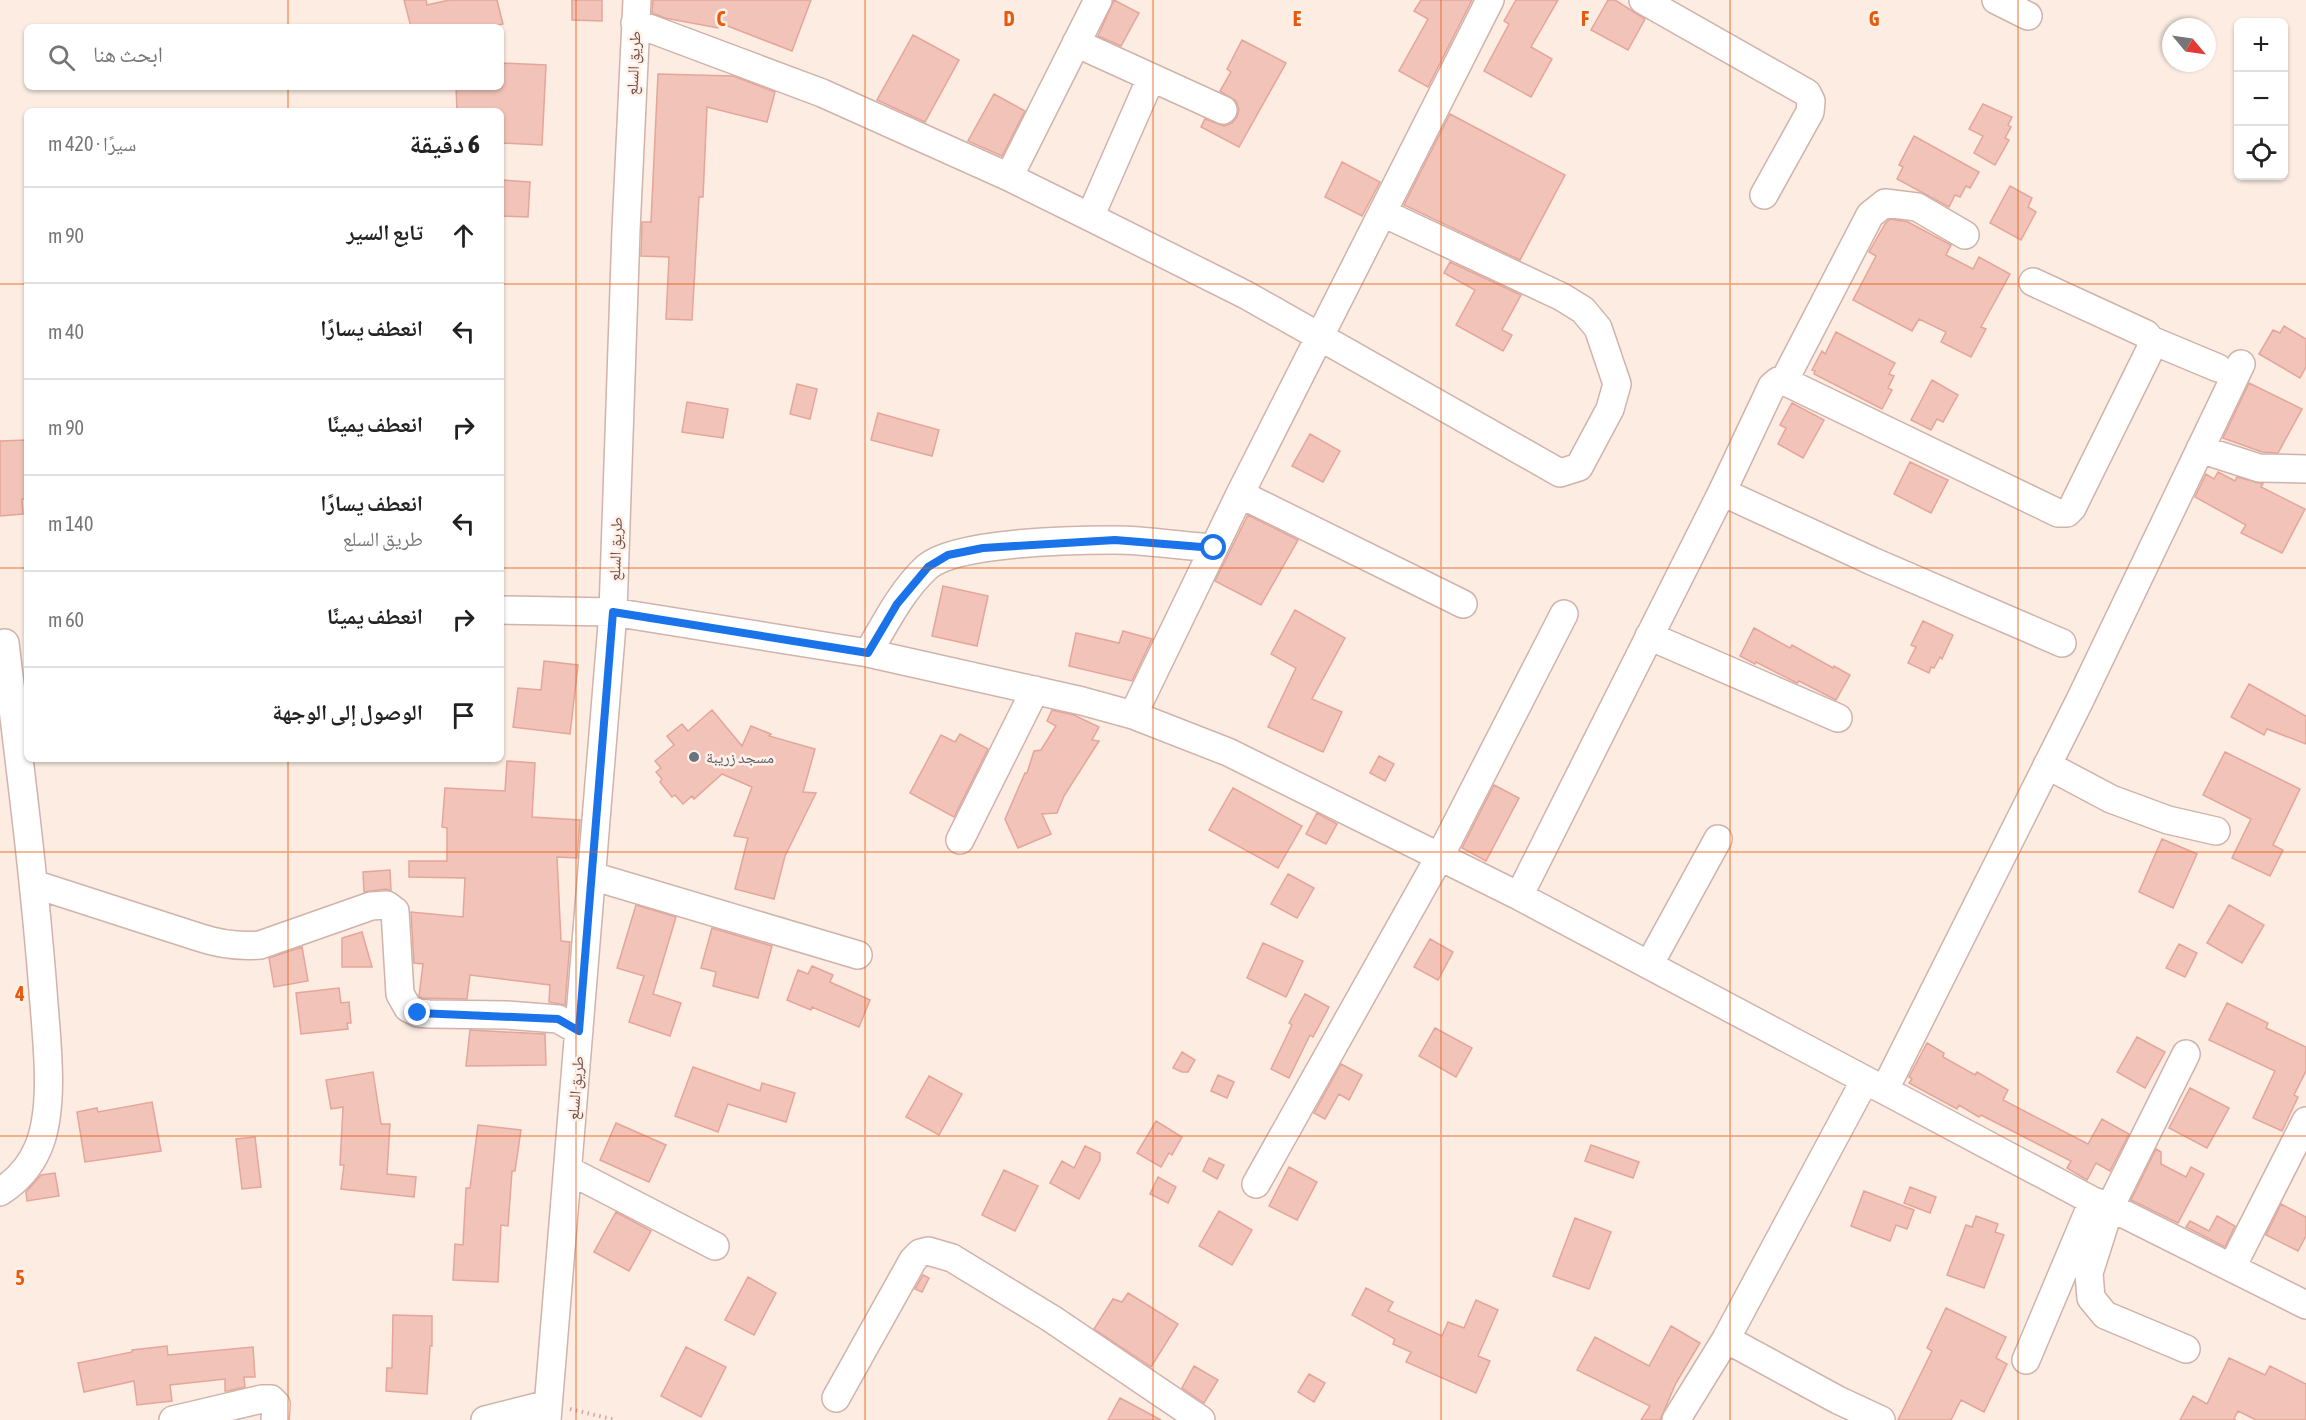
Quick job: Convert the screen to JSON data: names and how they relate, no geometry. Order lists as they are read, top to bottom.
{
  "streets": {
    "street": ["طريق السلع"]
  },
  "places": ["مسجد زريبة"],
  "north": "bottom right",
  "page": {
    "map_buttons": ["+", "−"],
    "search": "ابحث هنا",
    "heading": ["6 دقيقة", "سيرًا · 420 m"],
    "list": [
      ["تابع السير", "90 m"],
      ["انعطف يسارًا", "40 m"],
      ["انعطف يمينًا", "90 m"],
      ["انعطف يسارًا", "طريق السلع", "140 m"],
      ["انعطف يمينًا", "60 m"],
      "الوصول إلى الوجهة"
    ]
  },
  "grid": {
    "columns": [
      "C",
      "D",
      "E",
      "F",
      "G"
    ],
    "rows": ["4", "5"]
  }
}
